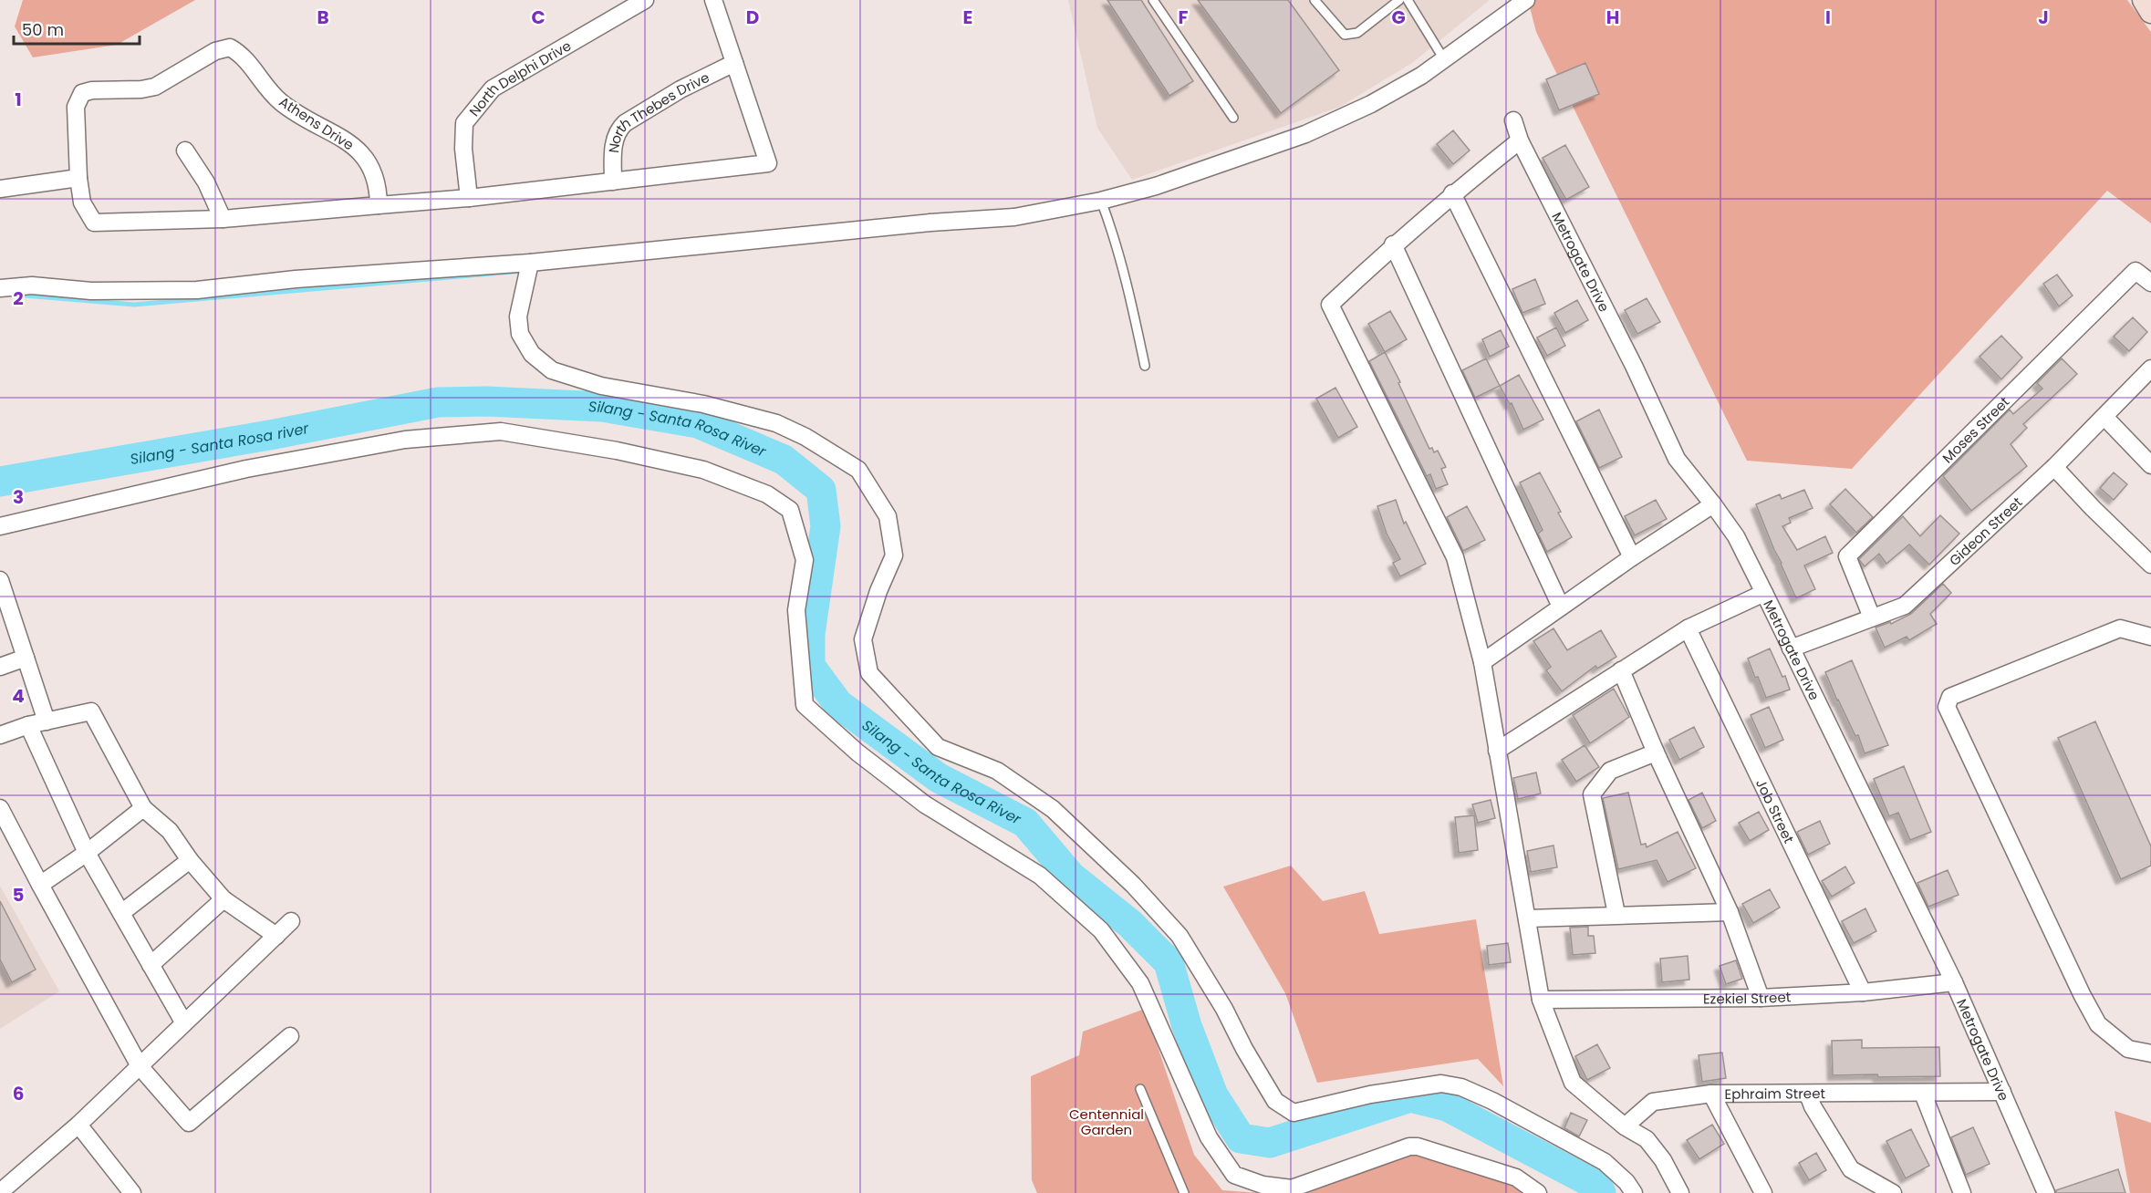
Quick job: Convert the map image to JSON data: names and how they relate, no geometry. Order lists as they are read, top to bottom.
{
  "streets": {
    "street": [
      "North Delphi Drive",
      "North Thebes Drive",
      "Athens Drive",
      "Metrogate Drive",
      "Moses Street",
      "Gideon Street",
      "Job Street",
      "Ezekiel Street",
      "Ephraim Street"
    ]
  },
  "crossings": [
    ["North Delphi Drive", "Athens Drive"],
    ["North Thebes Drive", "Athens Drive"],
    ["Metrogate Drive", "Gideon Street"],
    ["Metrogate Drive", "Ezekiel Street"],
    ["Metrogate Drive", "Ephraim Street"],
    ["Moses Street", "Gideon Street"],
    ["Job Street", "Ezekiel Street"]
  ],
  "water": ["Silang - Santa Rosa River", "Silang - Santa Rosa river"],
  "parks": ["Centennial Garden"],
  "scale_bar": "50 m",
  "grid": {
    "columns": [
      "B",
      "C",
      "D",
      "E",
      "F",
      "G",
      "H",
      "I",
      "J"
    ],
    "rows": [
      "1",
      "2",
      "3",
      "4",
      "5",
      "6"
    ]
  }
}
